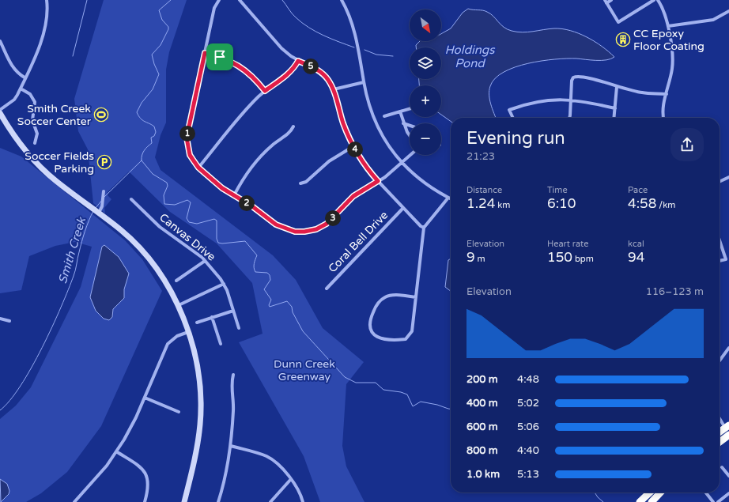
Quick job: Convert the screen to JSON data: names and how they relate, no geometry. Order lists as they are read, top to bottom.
{
  "streets": {
    "street": ["Canvas Drive", "Coral Bell Drive"]
  },
  "water": ["Holdings Pond", "Smith Creek"],
  "parks": ["Dunn Creek Greenway"],
  "places": {
    "building": ["CC Epoxy Floor Coating"],
    "sports": ["Smith Creek Soccer Center"],
    "parking": ["Soccer Fields Parking"]
  },
  "north": "bottom right",
  "page": {
    "map_buttons": ["+", "−"],
    "pins": [
      "5",
      "1",
      "4",
      "2",
      "3"
    ],
    "heading": ["Evening run", "21:23"],
    "stats": [
      ["Distance", "1.24 km"],
      ["Time", "6:10"],
      ["Pace", "4:58 /km"],
      ["Elevation", "9 m"],
      ["Heart rate", "150 bpm"],
      ["kcal", "94"]
    ],
    "chart": ["Elevation", "116–123 m"],
    "list": [
      {
        "name": "200 m",
        "note": "4:48"
      },
      {
        "name": "400 m",
        "note": "5:02"
      },
      {
        "name": "600 m",
        "note": "5:06"
      },
      {
        "name": "800 m",
        "note": "4:40"
      },
      {
        "name": "1.0 km",
        "note": "5:13"
      }
    ]
  }
}
